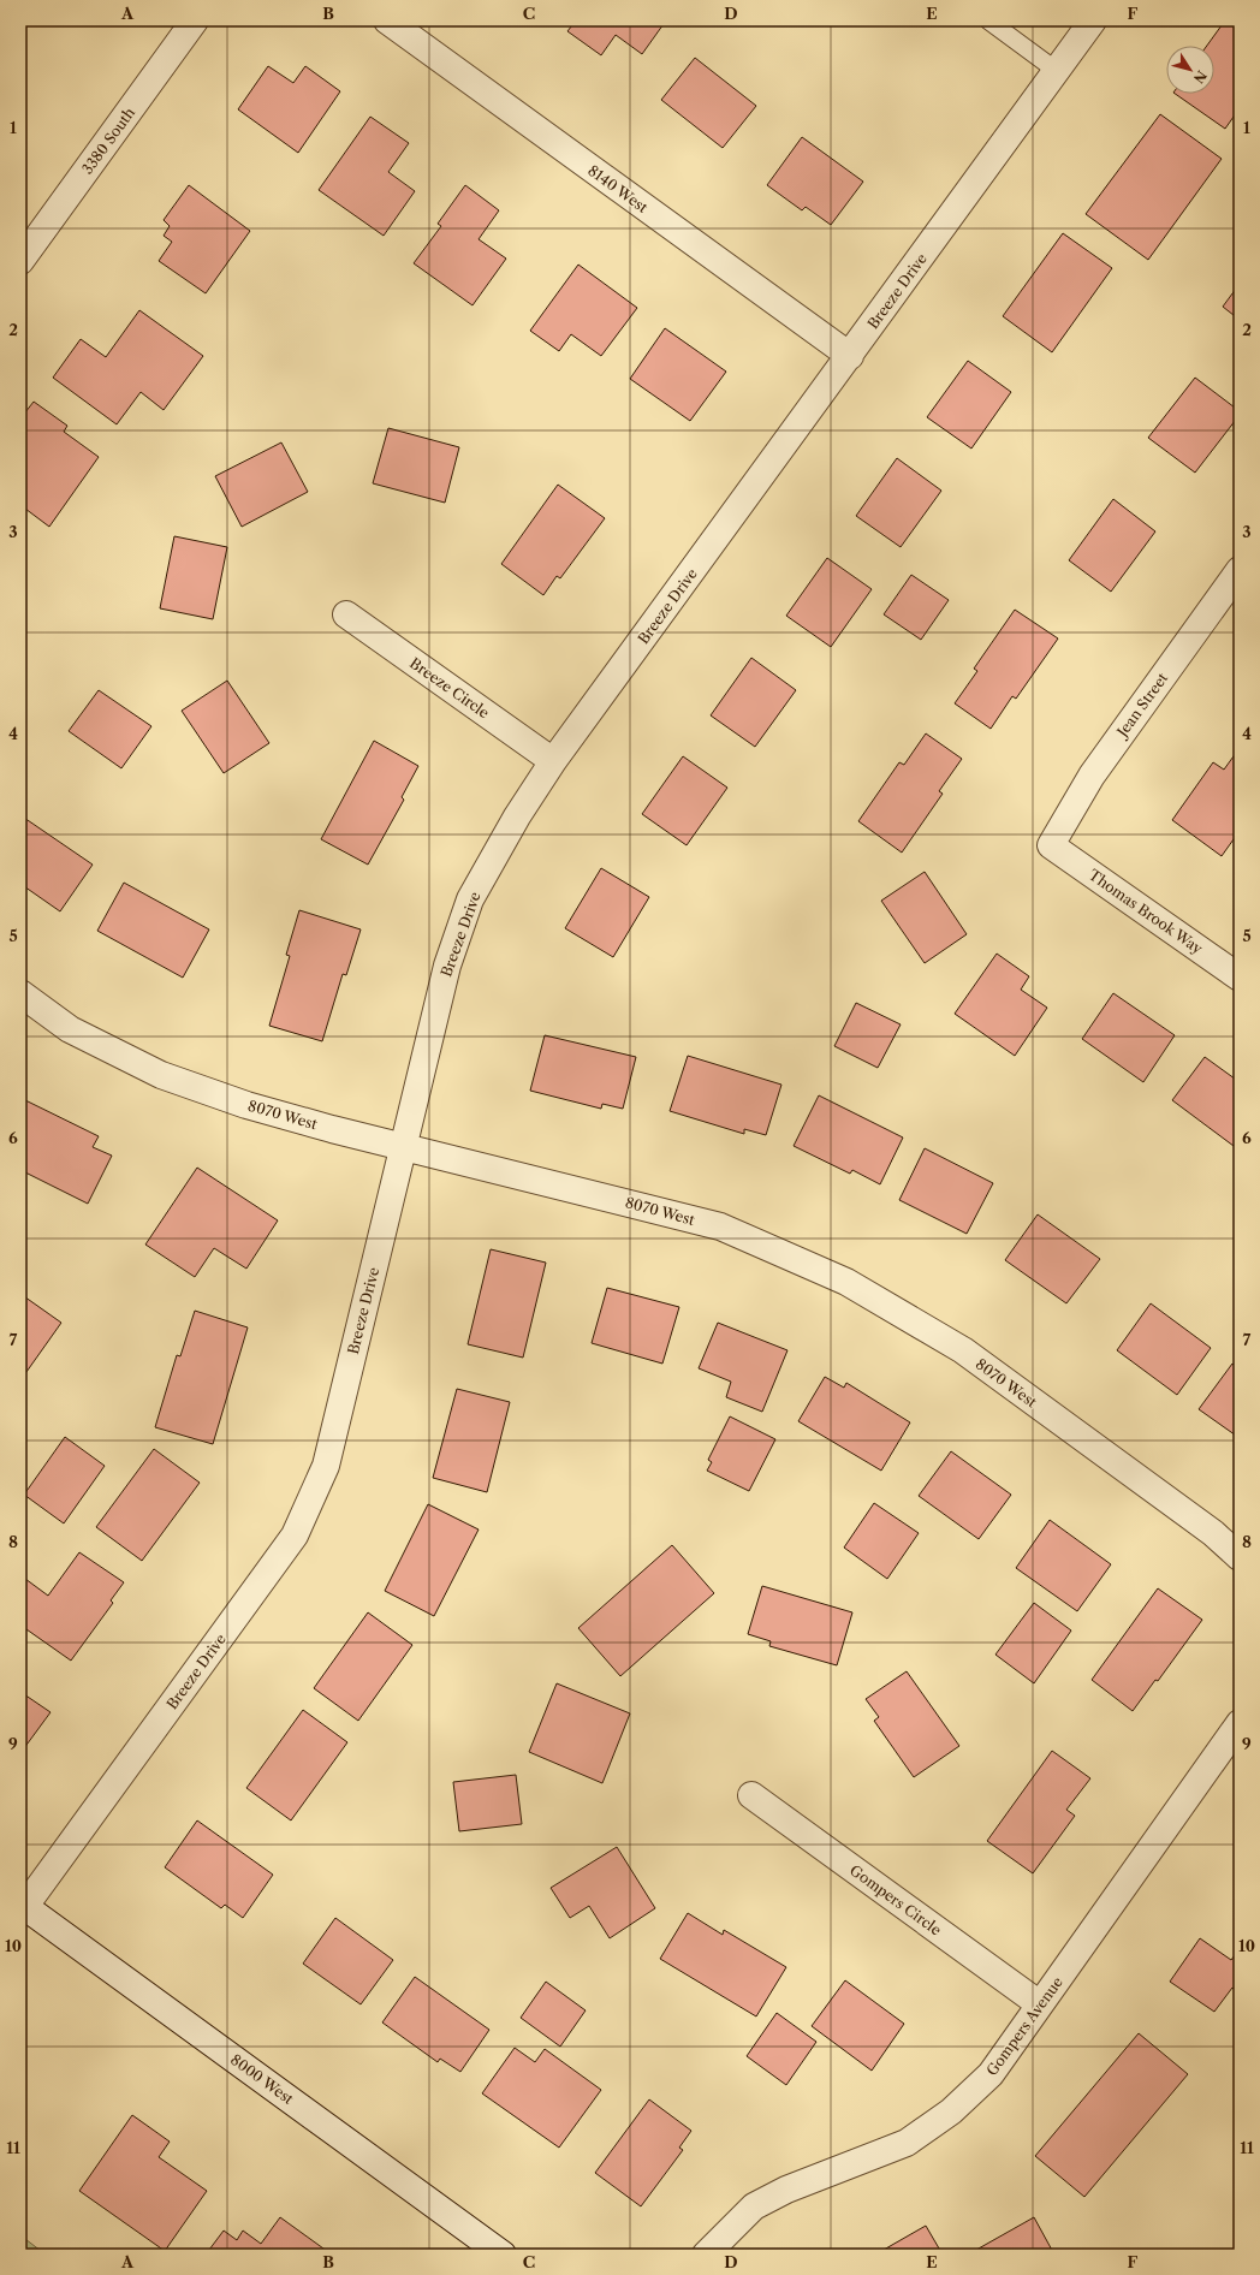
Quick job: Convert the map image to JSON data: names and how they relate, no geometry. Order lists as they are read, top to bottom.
{
  "streets": {
    "street": [
      "3380 South",
      "8140 West",
      "Breeze Drive",
      "Breeze Circle",
      "Jean Street",
      "Thomas Brook Way",
      "8070 West",
      "Gompers Circle",
      "Gompers Avenue",
      "8000 West"
    ]
  },
  "crossings": [
    ["8140 West", "Breeze Drive"],
    ["Breeze Drive", "Breeze Circle"],
    ["Breeze Drive", "8070 West"],
    ["Breeze Drive", "8000 West"],
    ["Jean Street", "Thomas Brook Way"],
    ["Gompers Circle", "Gompers Avenue"]
  ],
  "north": "bottom right",
  "grid": {
    "columns": [
      "A",
      "B",
      "C",
      "D",
      "E",
      "F"
    ],
    "rows": [
      "1",
      "2",
      "3",
      "4",
      "5",
      "6",
      "7",
      "8",
      "9",
      "10",
      "11"
    ]
  }
}
